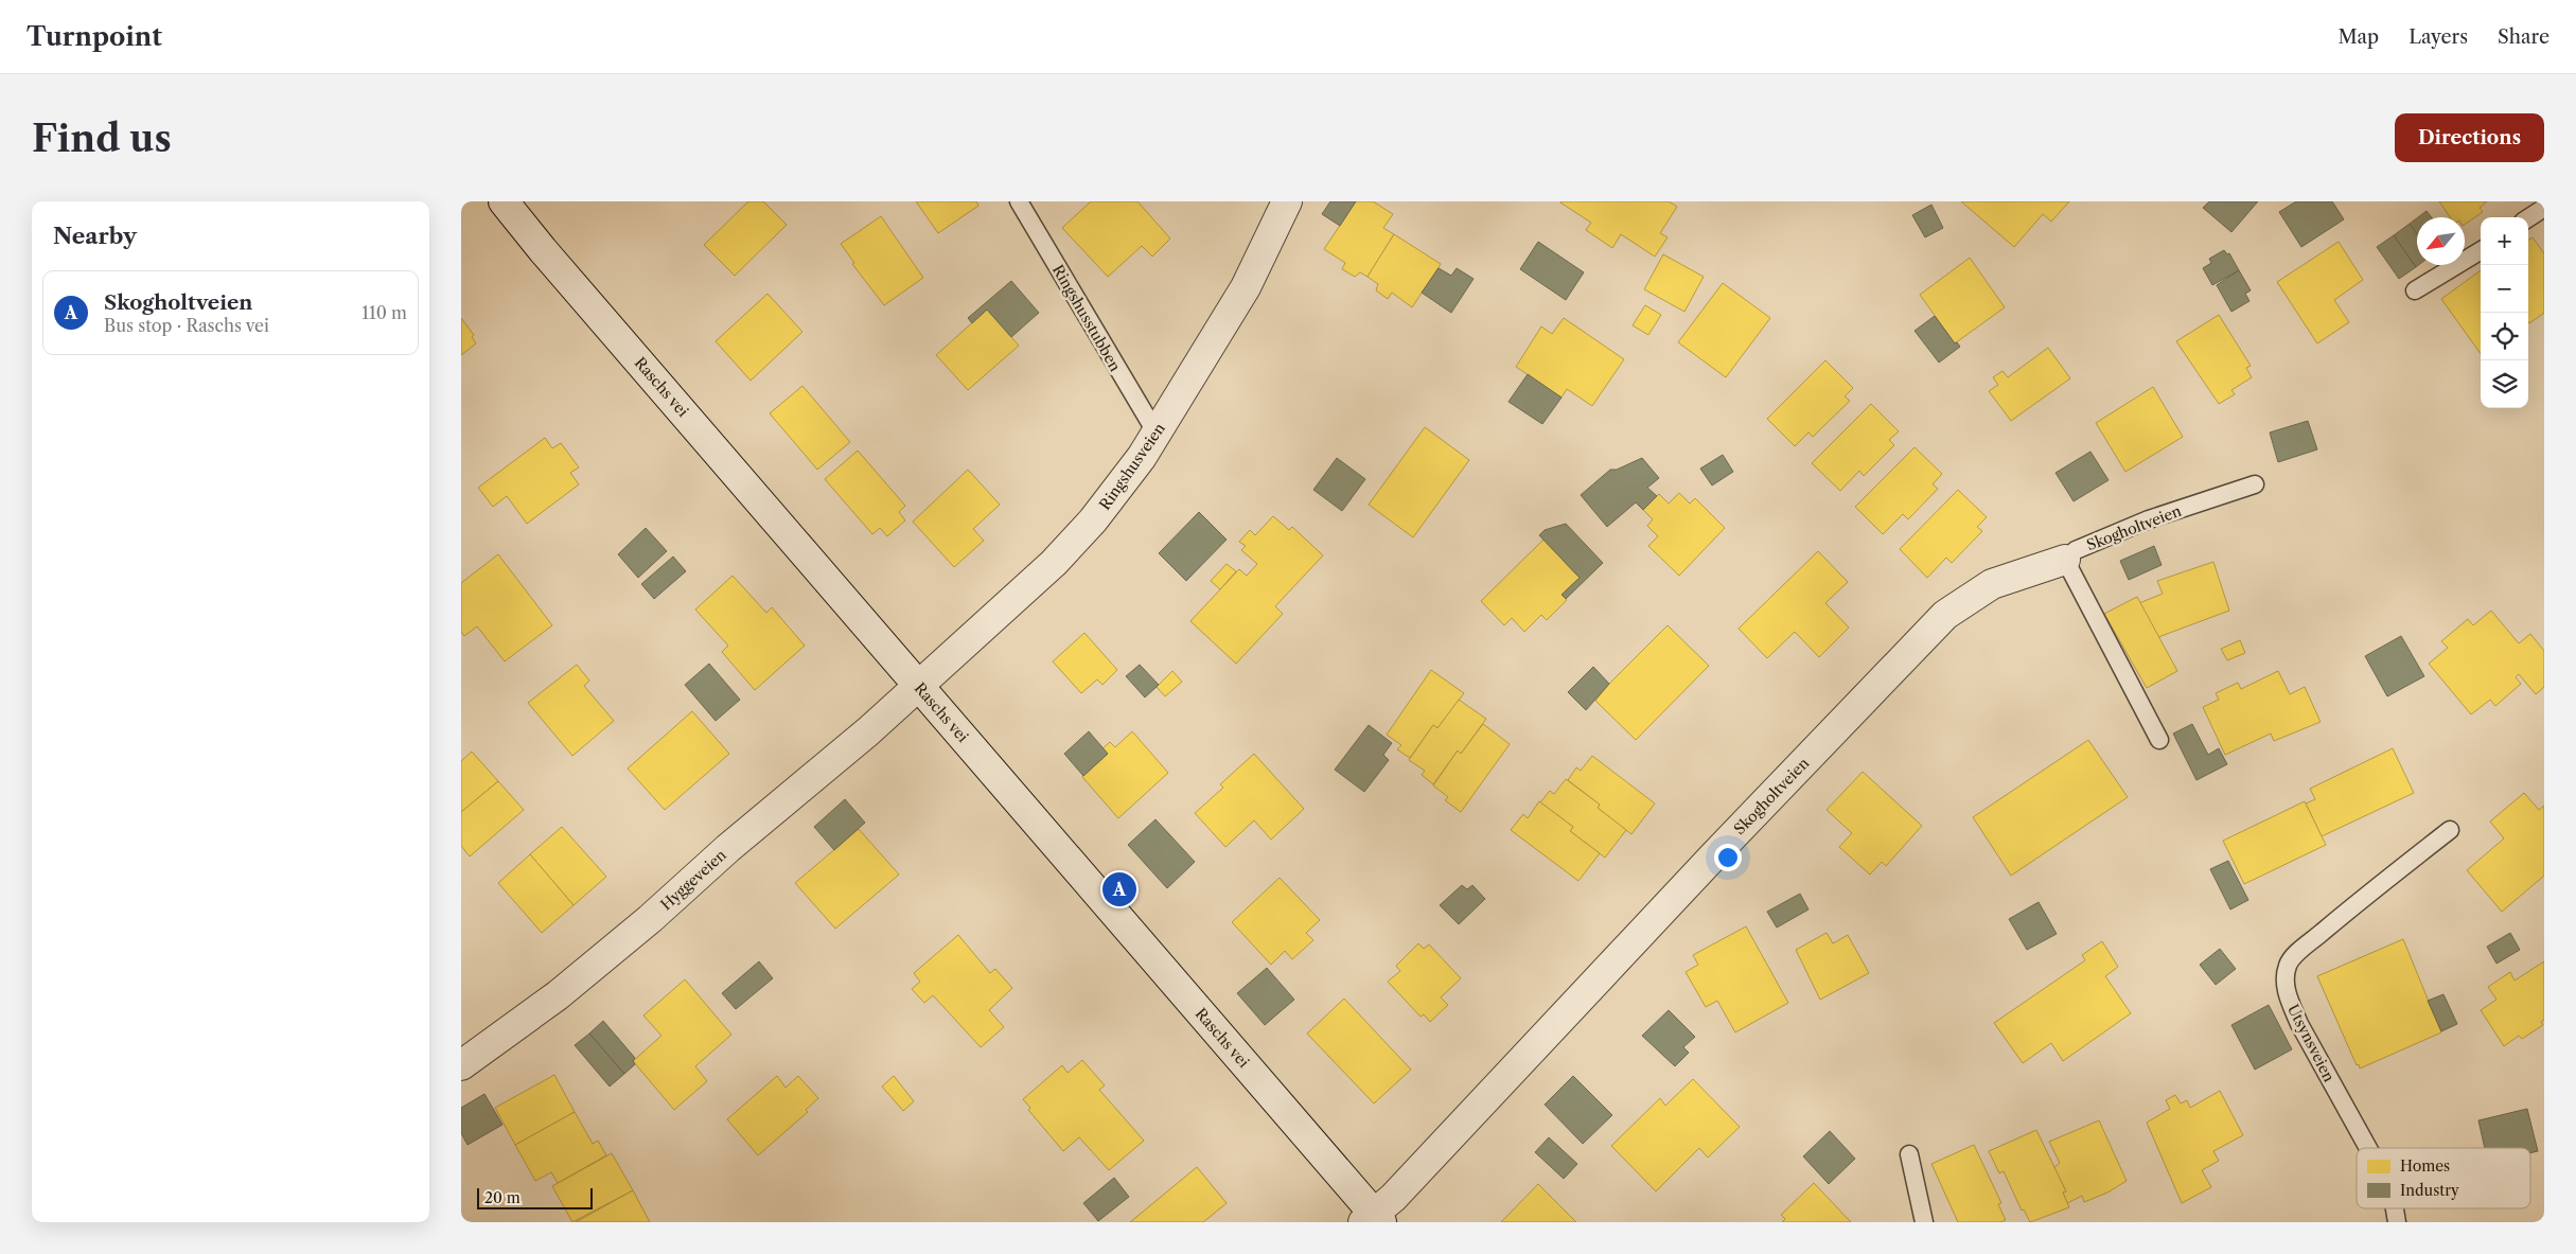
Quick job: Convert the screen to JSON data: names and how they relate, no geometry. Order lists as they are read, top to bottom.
{
  "streets": {
    "street": [
      "Raschs vei",
      "Ringshusveien",
      "Skogholtveien",
      "Hyggeveien"
    ],
    "lane": ["Ringshusstubben", "Utsynsveien"]
  },
  "crossings": [
    ["Ringshusstubben", "Ringshusveien"],
    ["Raschs vei", "Ringshusveien"],
    ["Raschs vei", "Skogholtveien"],
    ["Raschs vei", "Hyggeveien"],
    ["Ringshusveien", "Hyggeveien"]
  ],
  "legend": ["Homes", "Industry"],
  "scale_bar": "20 m",
  "north": "bottom left",
  "page": {
    "header": "Turnpoint",
    "nav": ["Map", "Layers", "Share"],
    "buttons": "Directions",
    "title": "Find us",
    "heading": "Nearby",
    "map_buttons": ["+", "−"],
    "list": [
      {
        "mark": "A",
        "name": "Skogholtveien",
        "note": "Bus stop · Raschs vei",
        "value": "110 m"
      }
    ],
    "pins": "A",
    "scale": "20 m"
  }
}
